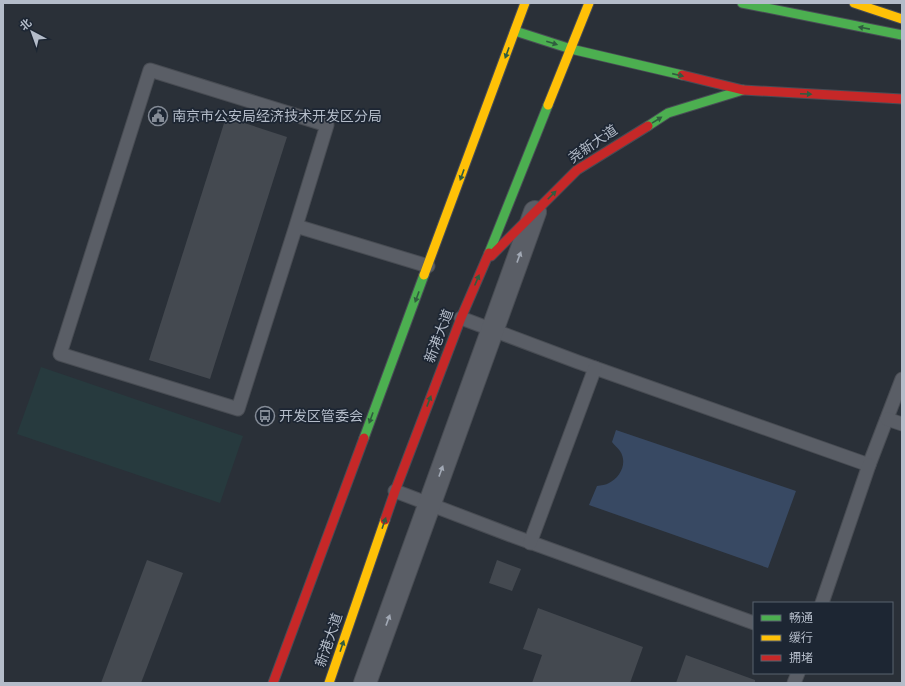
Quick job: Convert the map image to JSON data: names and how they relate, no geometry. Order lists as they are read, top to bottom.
{
  "streets": {
    "main road": ["尧新大道", "新港大道"]
  },
  "crossings": [
    ["尧新大道", "新港大道"]
  ],
  "one_way": ["尧新大道"],
  "places": {
    "public building": ["南京市公安局经济技术开发区分局"],
    "bus stop": ["开发区管委会"]
  },
  "legend": ["畅通", "缓行", "拥堵"],
  "north": "top left"
}
